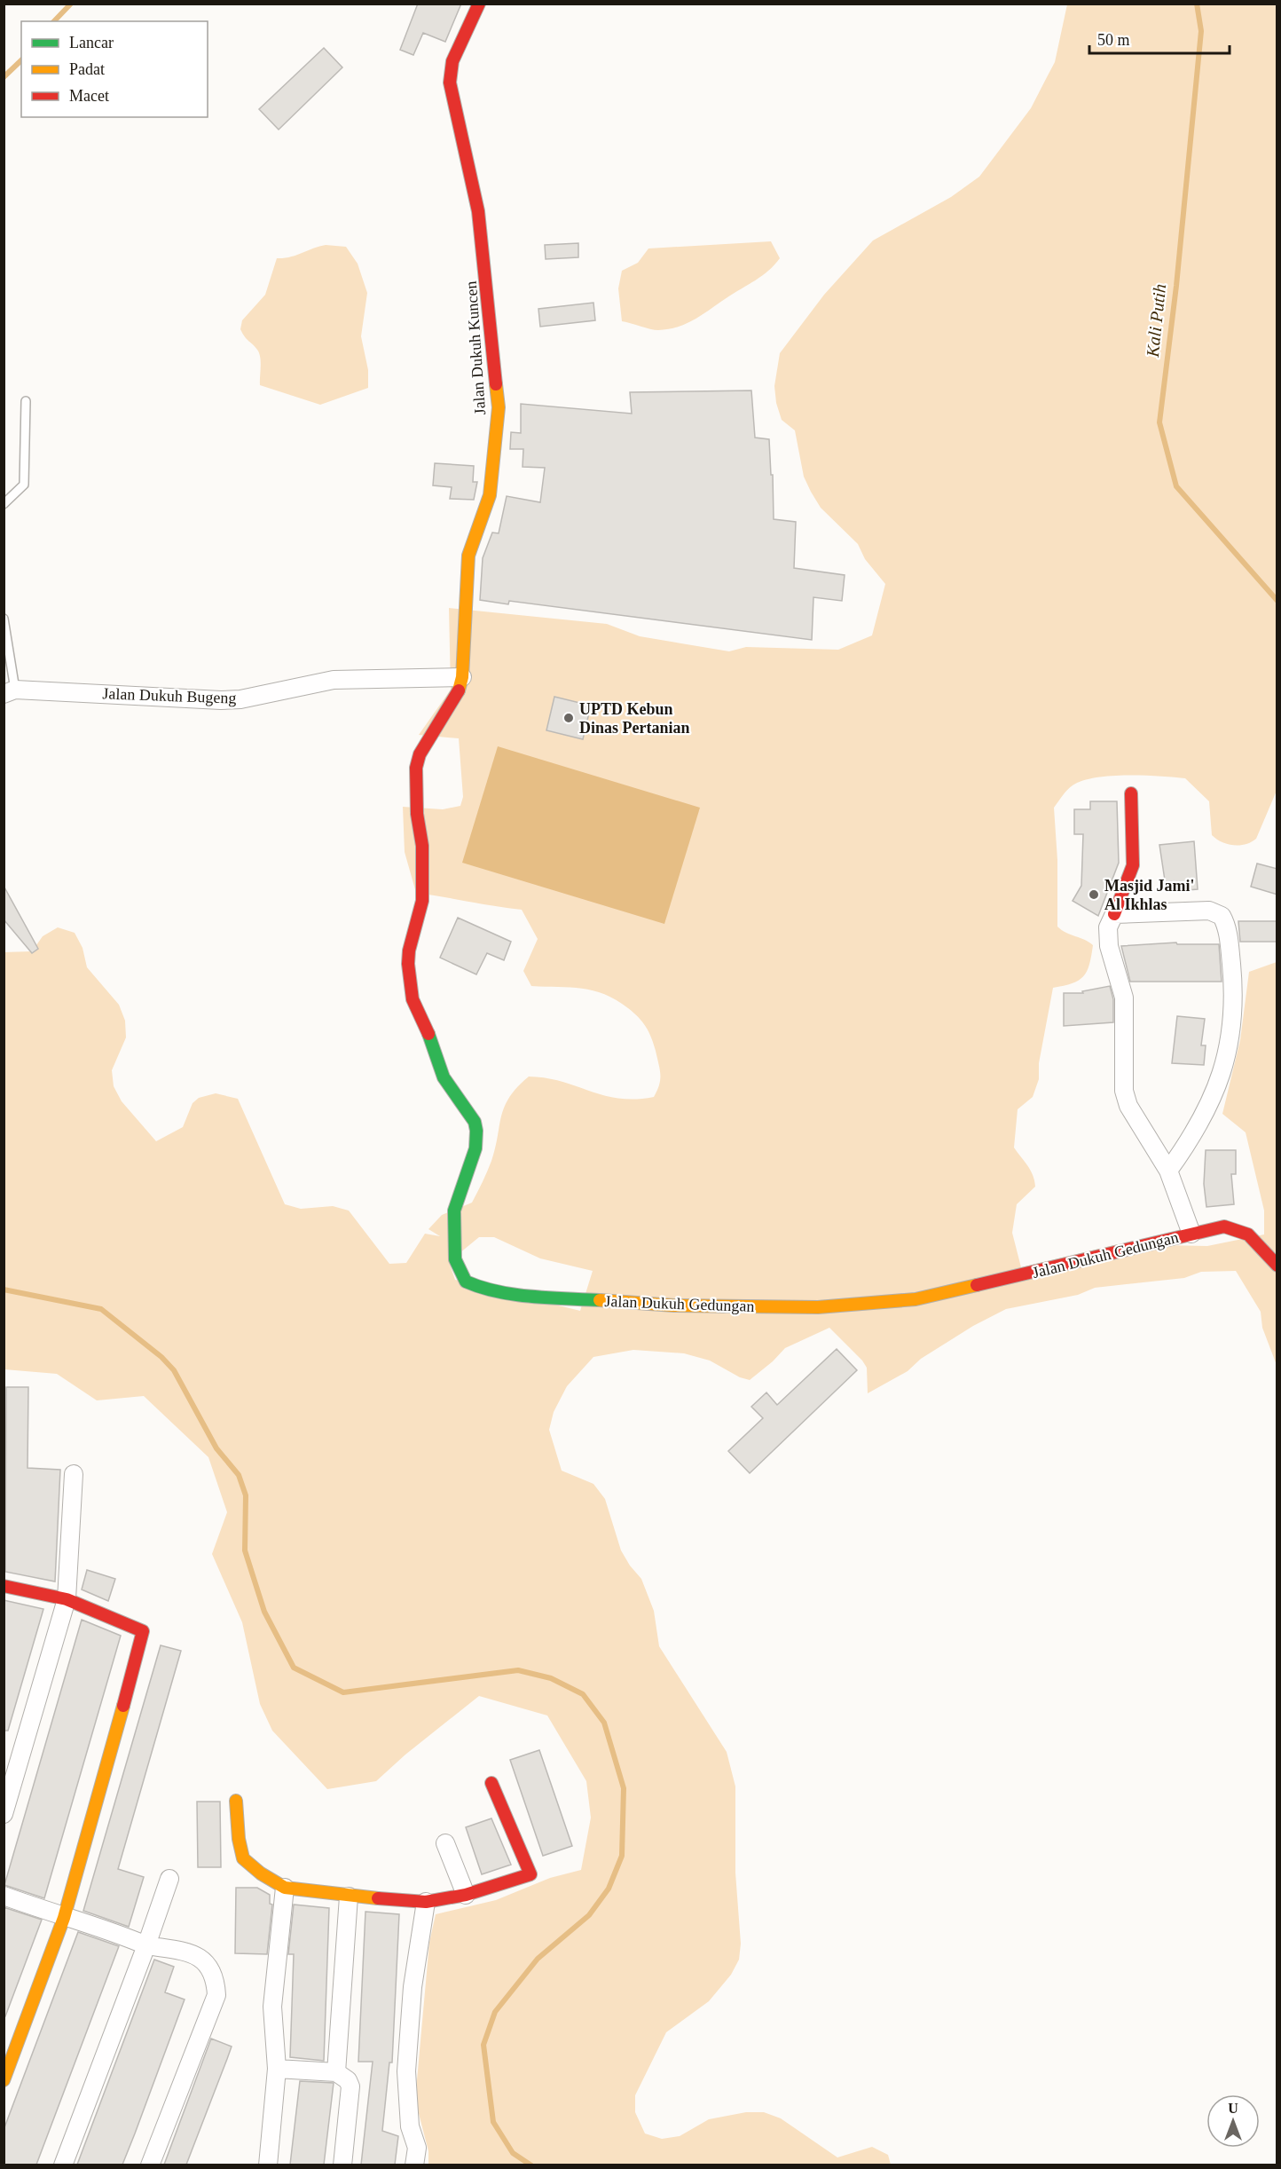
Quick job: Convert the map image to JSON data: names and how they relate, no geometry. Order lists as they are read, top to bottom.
{
  "streets": {
    "street": ["Jalan Dukuh Kuncen", "Jalan Dukuh Bugeng", "Jalan Dukuh Gedungan"]
  },
  "crossings": [
    ["Jalan Dukuh Kuncen", "Jalan Dukuh Bugeng"],
    ["Jalan Dukuh Kuncen", "Jalan Dukuh Gedungan"]
  ],
  "water": ["Kali Putih"],
  "places": ["UPTD Kebun Dinas Pertanian", "Masjid Jami' Al Ikhlas"],
  "legend": ["Lancar", "Padat", "Macet"],
  "scale_bar": "50 m",
  "north": "top"
}
